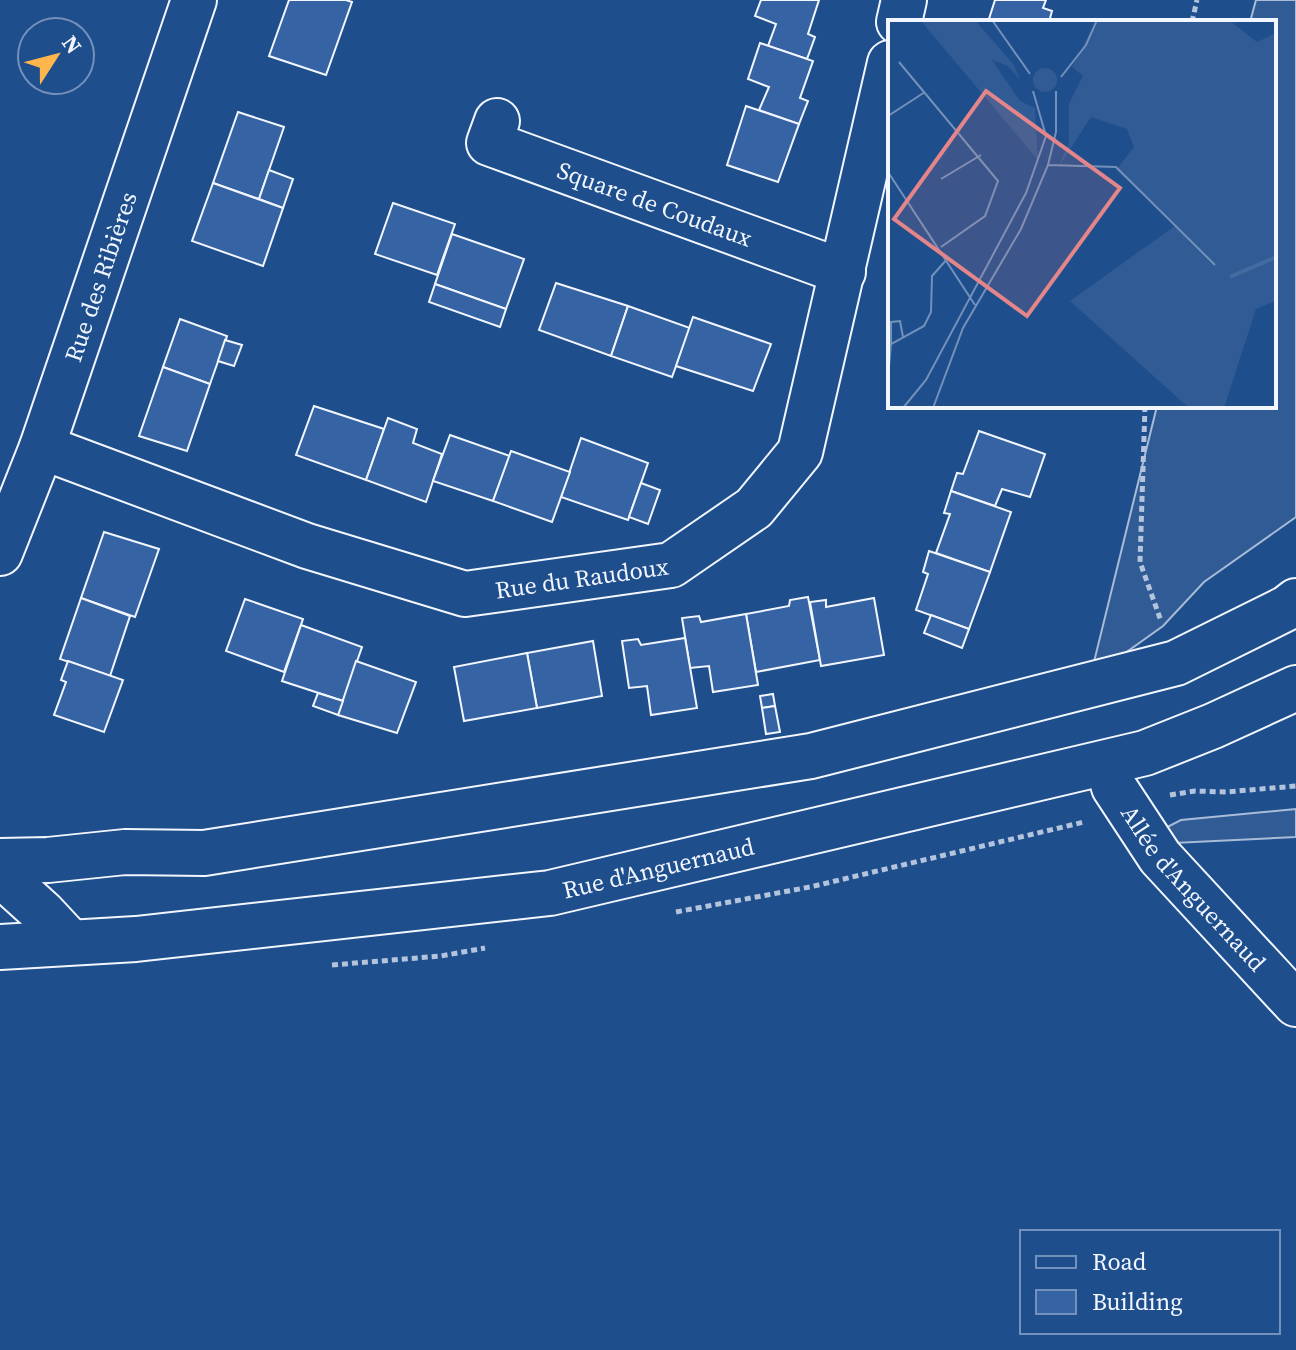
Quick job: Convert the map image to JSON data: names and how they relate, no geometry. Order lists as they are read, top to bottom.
{
  "streets": {
    "street": [
      "Square de Coudaux",
      "Rue des Ribières",
      "Rue du Raudoux",
      "Rue d'Anguernaud",
      "Allée d'Anguernaud"
    ]
  },
  "crossings": [
    ["Square de Coudaux", "Rue du Raudoux"],
    ["Rue des Ribières", "Rue du Raudoux"],
    ["Rue d'Anguernaud", "Allée d'Anguernaud"]
  ],
  "legend": ["Road", "Building"],
  "north": "top right"
}
